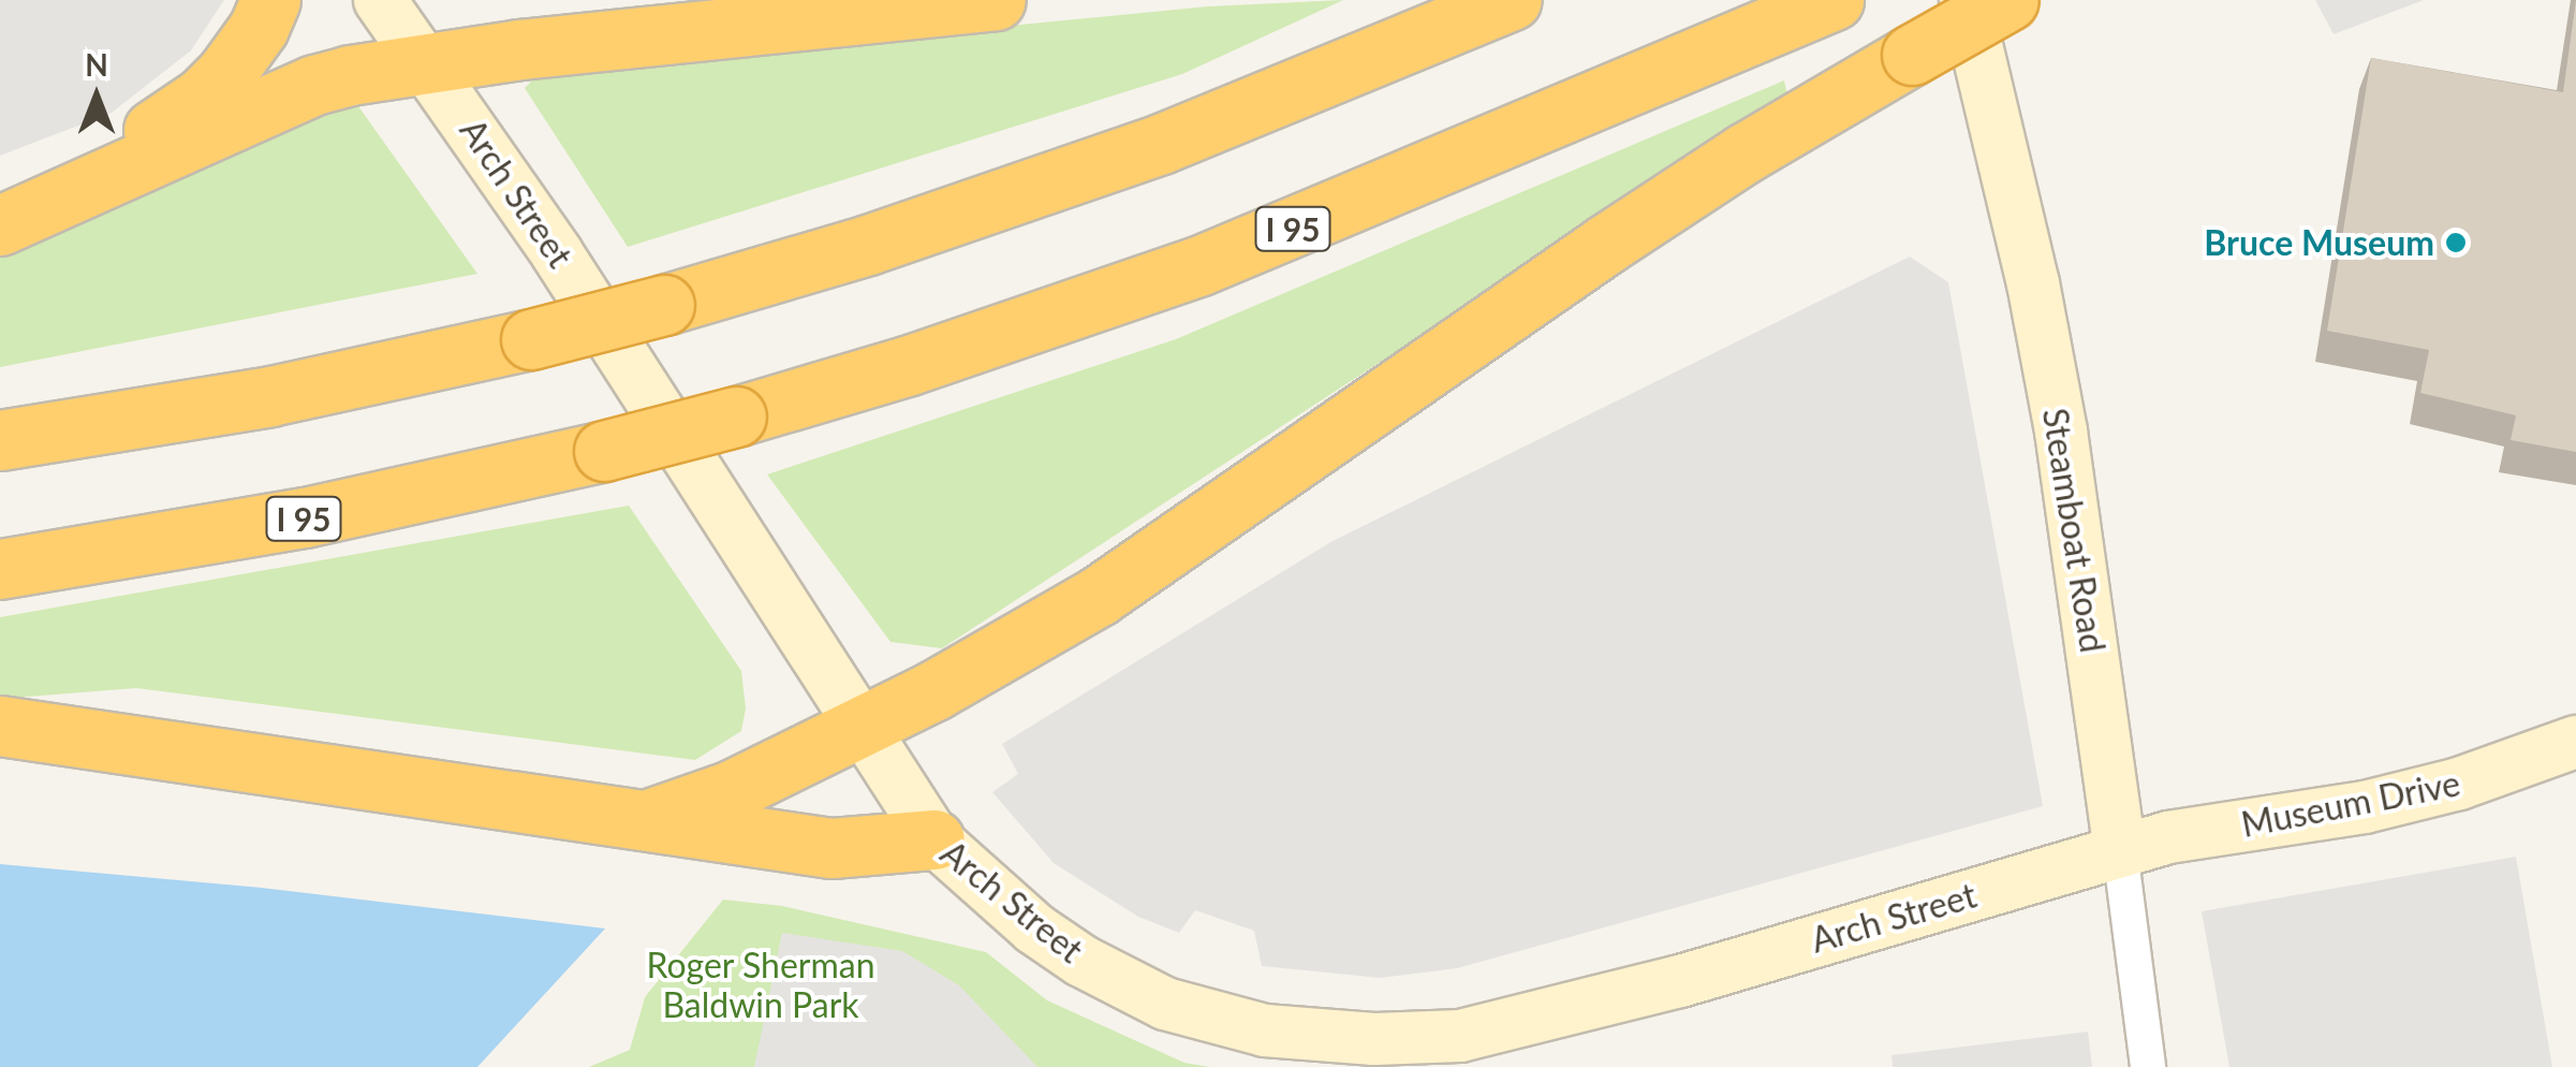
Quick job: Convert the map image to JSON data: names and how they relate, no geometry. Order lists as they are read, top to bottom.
{
  "streets": {
    "highway": ["I 95"],
    "main road": ["Arch Street", "Steamboat Road", "Museum Drive"]
  },
  "crossings": [
    ["Arch Street", "Steamboat Road"],
    ["Arch Street", "Museum Drive"],
    ["Steamboat Road", "Museum Drive"]
  ],
  "parks": ["Roger Sherman Baldwin Park"],
  "places": ["Bruce Museum"],
  "north": "top"
}
